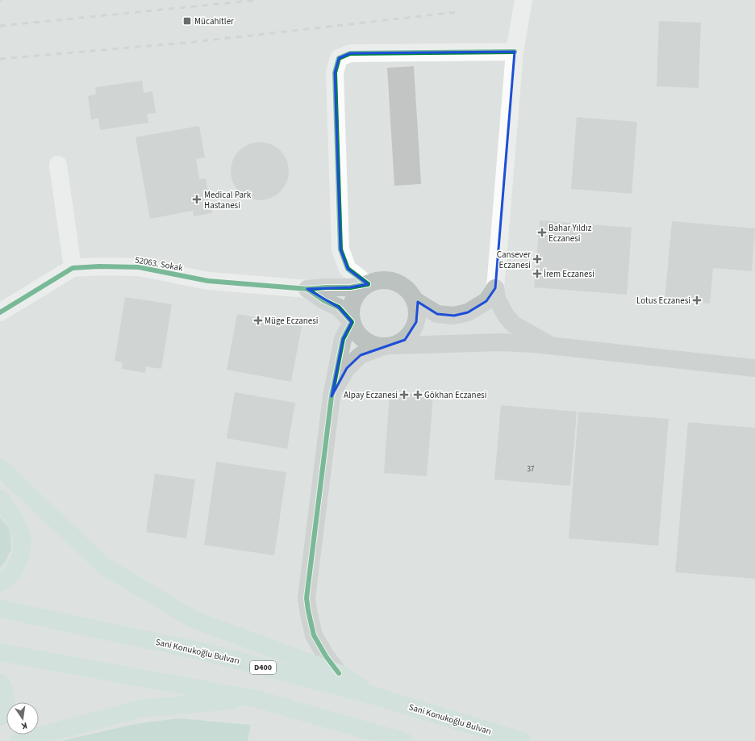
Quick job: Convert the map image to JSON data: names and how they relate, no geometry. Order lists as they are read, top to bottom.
{
  "streets": {
    "highway": ["Sani Konukoğlu Bulvarı", "D400"],
    "street": ["52063. Sokak"]
  },
  "places": {
    "transit": ["Mücahitler"],
    "health": [
      "Medical Park Hastanesi",
      "Bahar Yıldız Eczanesi",
      "Cansever Eczanesi",
      "İrem Eczanesi",
      "Lotus Eczanesi",
      "Müge Eczanesi",
      "Alpay Eczanesi",
      "Gökhan Eczanesi"
    ]
  },
  "house_numbers": ["37"],
  "north": "bottom"
}
